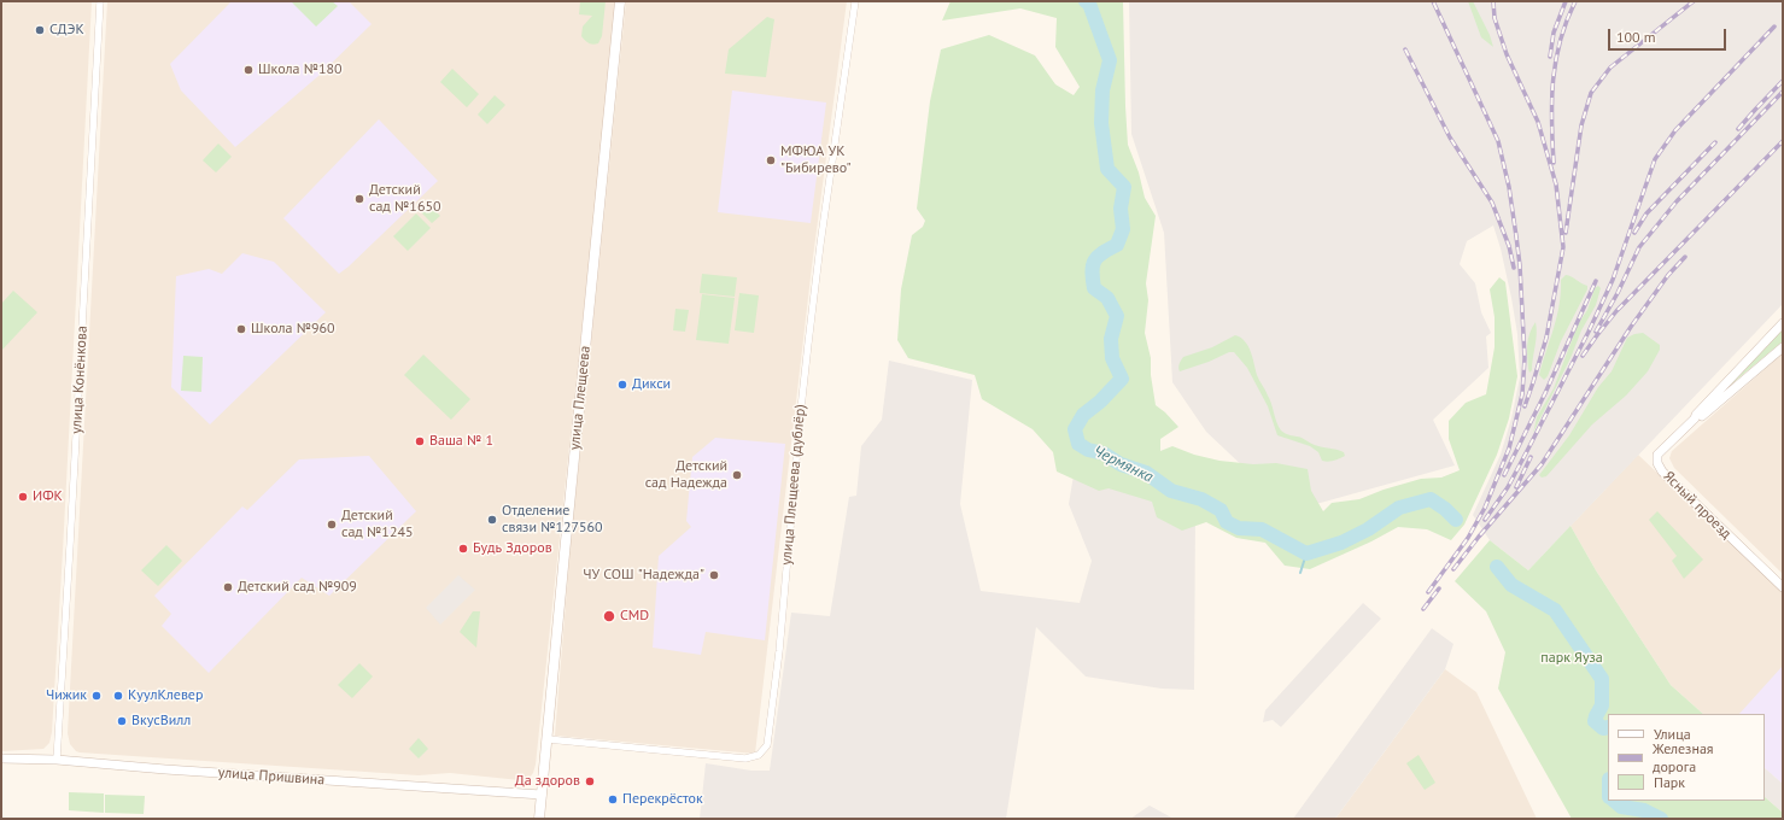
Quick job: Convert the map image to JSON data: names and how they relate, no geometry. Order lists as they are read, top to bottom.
{
  "streets": {
    "main road": ["улица Плещеева"],
    "street": [
      "улица Конёнкова",
      "улица Плещеева (дублёр)",
      "Ясный проезд",
      "улица Пришвина"
    ]
  },
  "crossings": [
    ["улица Конёнкова", "улица Пришвина"],
    ["улица Плещеева", "улица Плещеева (дублёр)"],
    ["улица Плещеева", "улица Пришвина"]
  ],
  "water": ["Чермянка"],
  "parks": ["парк Яуза"],
  "places": [
    "СДЭК",
    "Школа №180",
    "МФЮА УК \"Бибирево\"",
    "Детский сад №1650",
    "Школа №960",
    "Дикси",
    "Ваша № 1",
    "Детский сад Надежда",
    "ИФК",
    "Отделение связи №127560",
    "Детский сад №1245",
    "Будь Здоров",
    "ЧУ СОШ \"Надежда\"",
    "Детский сад №909",
    "CMD",
    "Чижик",
    "КуулКлевер",
    "ВкусВилл",
    "Да здоров",
    "Перекрёсток"
  ],
  "legend": ["Улица", "Железная дорога", "Парк"],
  "scale_bar": "100 m"
}
